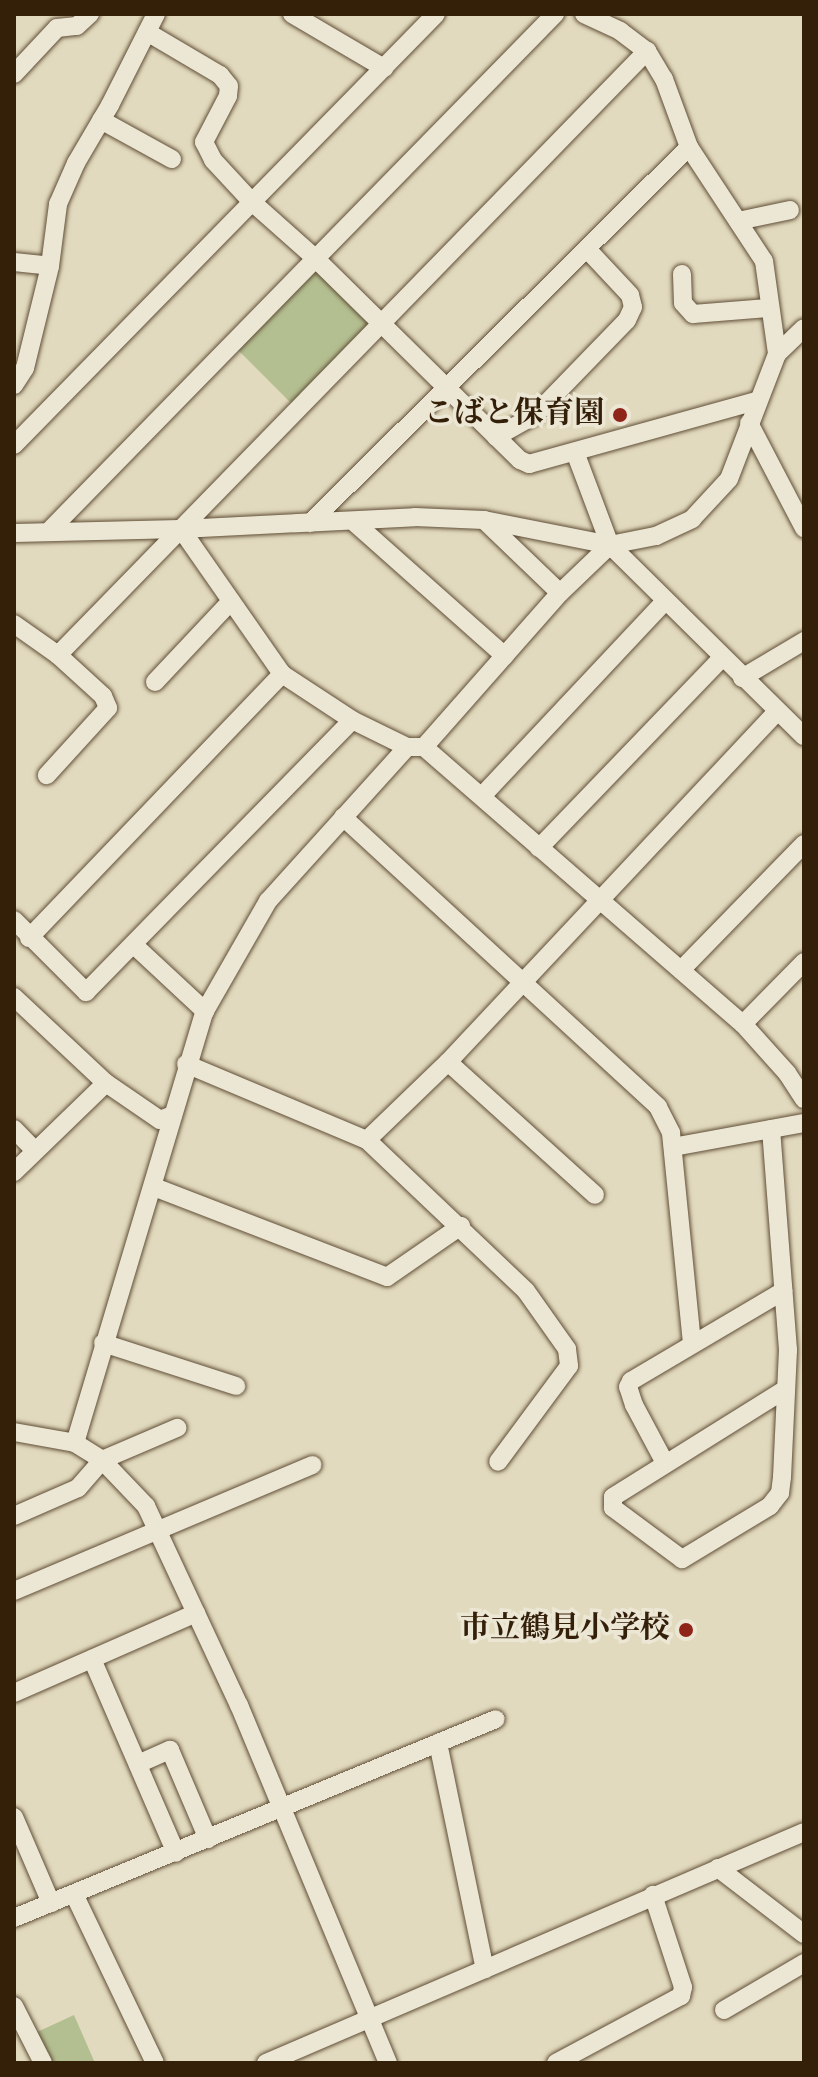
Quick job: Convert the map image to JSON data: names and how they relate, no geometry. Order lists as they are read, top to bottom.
{
  "places": ["こばと保育園", "市立鶴見小学校"]
}
